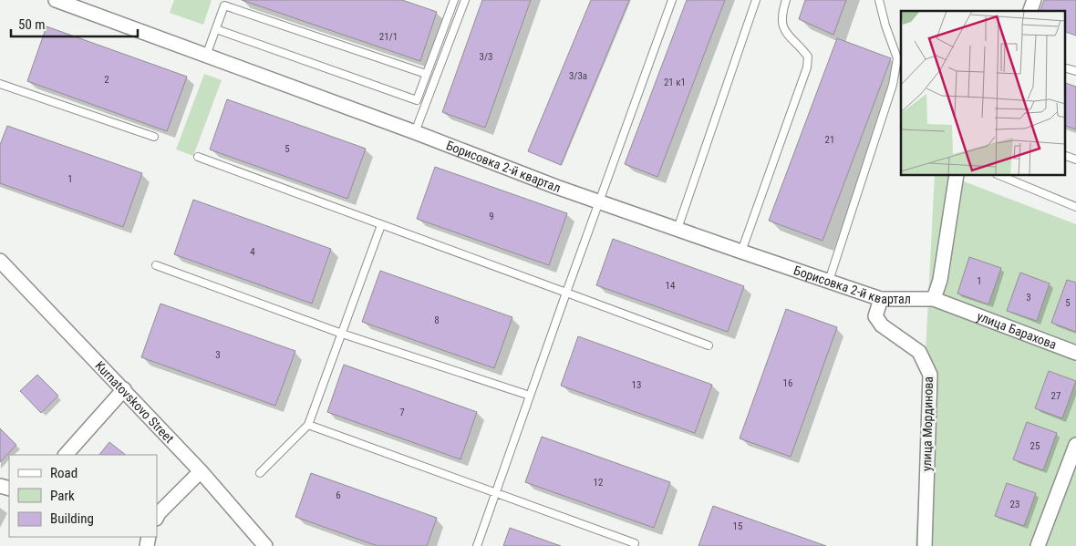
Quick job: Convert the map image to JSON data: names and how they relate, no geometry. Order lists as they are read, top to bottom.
{
  "streets": {
    "street": [
      "Борисовка 2-й квартал",
      "улица Барахова",
      "Kurnatovskovo Street",
      "улица Мординова"
    ]
  },
  "crossings": [
    ["Борисовка 2-й квартал", "улица Барахова"],
    ["Борисовка 2-й квартал", "улица Мординова"]
  ],
  "house_numbers": [
    "21/1",
    "3/3",
    "3/3а",
    "2",
    "21 к1",
    "21",
    "5",
    "1",
    "9",
    "4",
    "1",
    "14",
    "3",
    "5",
    "8",
    "3",
    "16",
    "13",
    "27",
    "7",
    "25",
    "12",
    "6",
    "23",
    "15"
  ],
  "legend": ["Road", "Park", "Building"],
  "scale_bar": "50 m"
}
